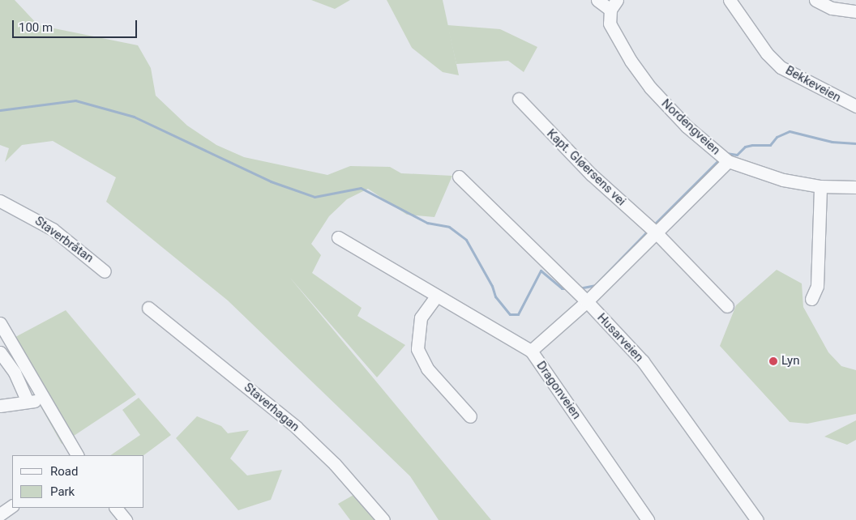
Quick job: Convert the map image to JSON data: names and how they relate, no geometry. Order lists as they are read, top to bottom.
{
  "streets": {
    "street": [
      "Bekkeveien",
      "Nordengveien",
      "Kapt. Gløersens vei",
      "Staverbråtan",
      "Husarveien",
      "Dragonveien",
      "Staverhagan"
    ]
  },
  "places": ["Lyn"],
  "legend": ["Road", "Park"],
  "scale_bar": "100 m"
}
